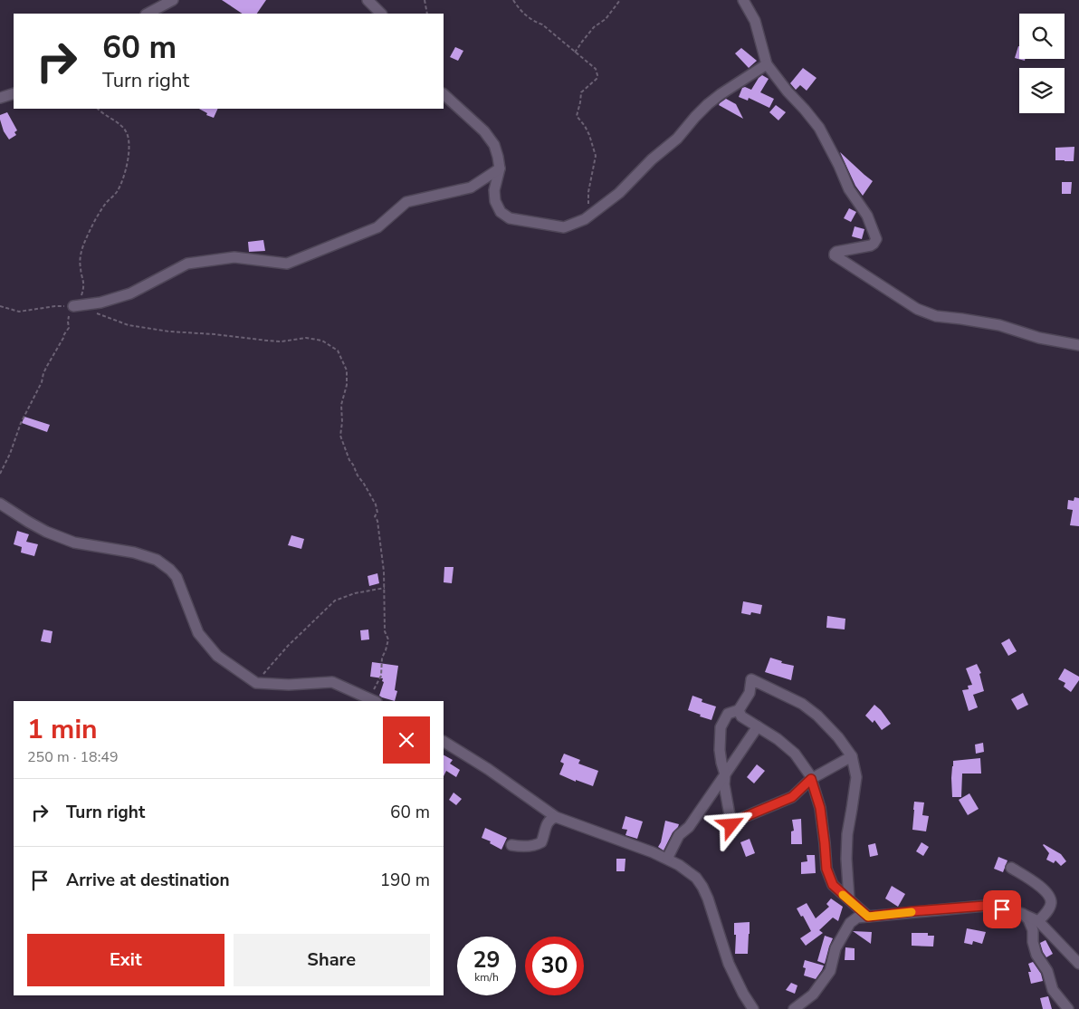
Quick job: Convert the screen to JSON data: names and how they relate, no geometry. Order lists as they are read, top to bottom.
{
  "page": {
    "turn": ["60 m", "Turn right"],
    "heading": ["1 min", "250 m · 18:49"],
    "list": [
      {
        "name": "Turn right",
        "value": "60 m"
      },
      {
        "name": "Arrive at destination",
        "value": "190 m"
      }
    ],
    "buttons": ["Exit", "Share"],
    "speed": "29 km/h",
    "limit": "30"
  }
}
